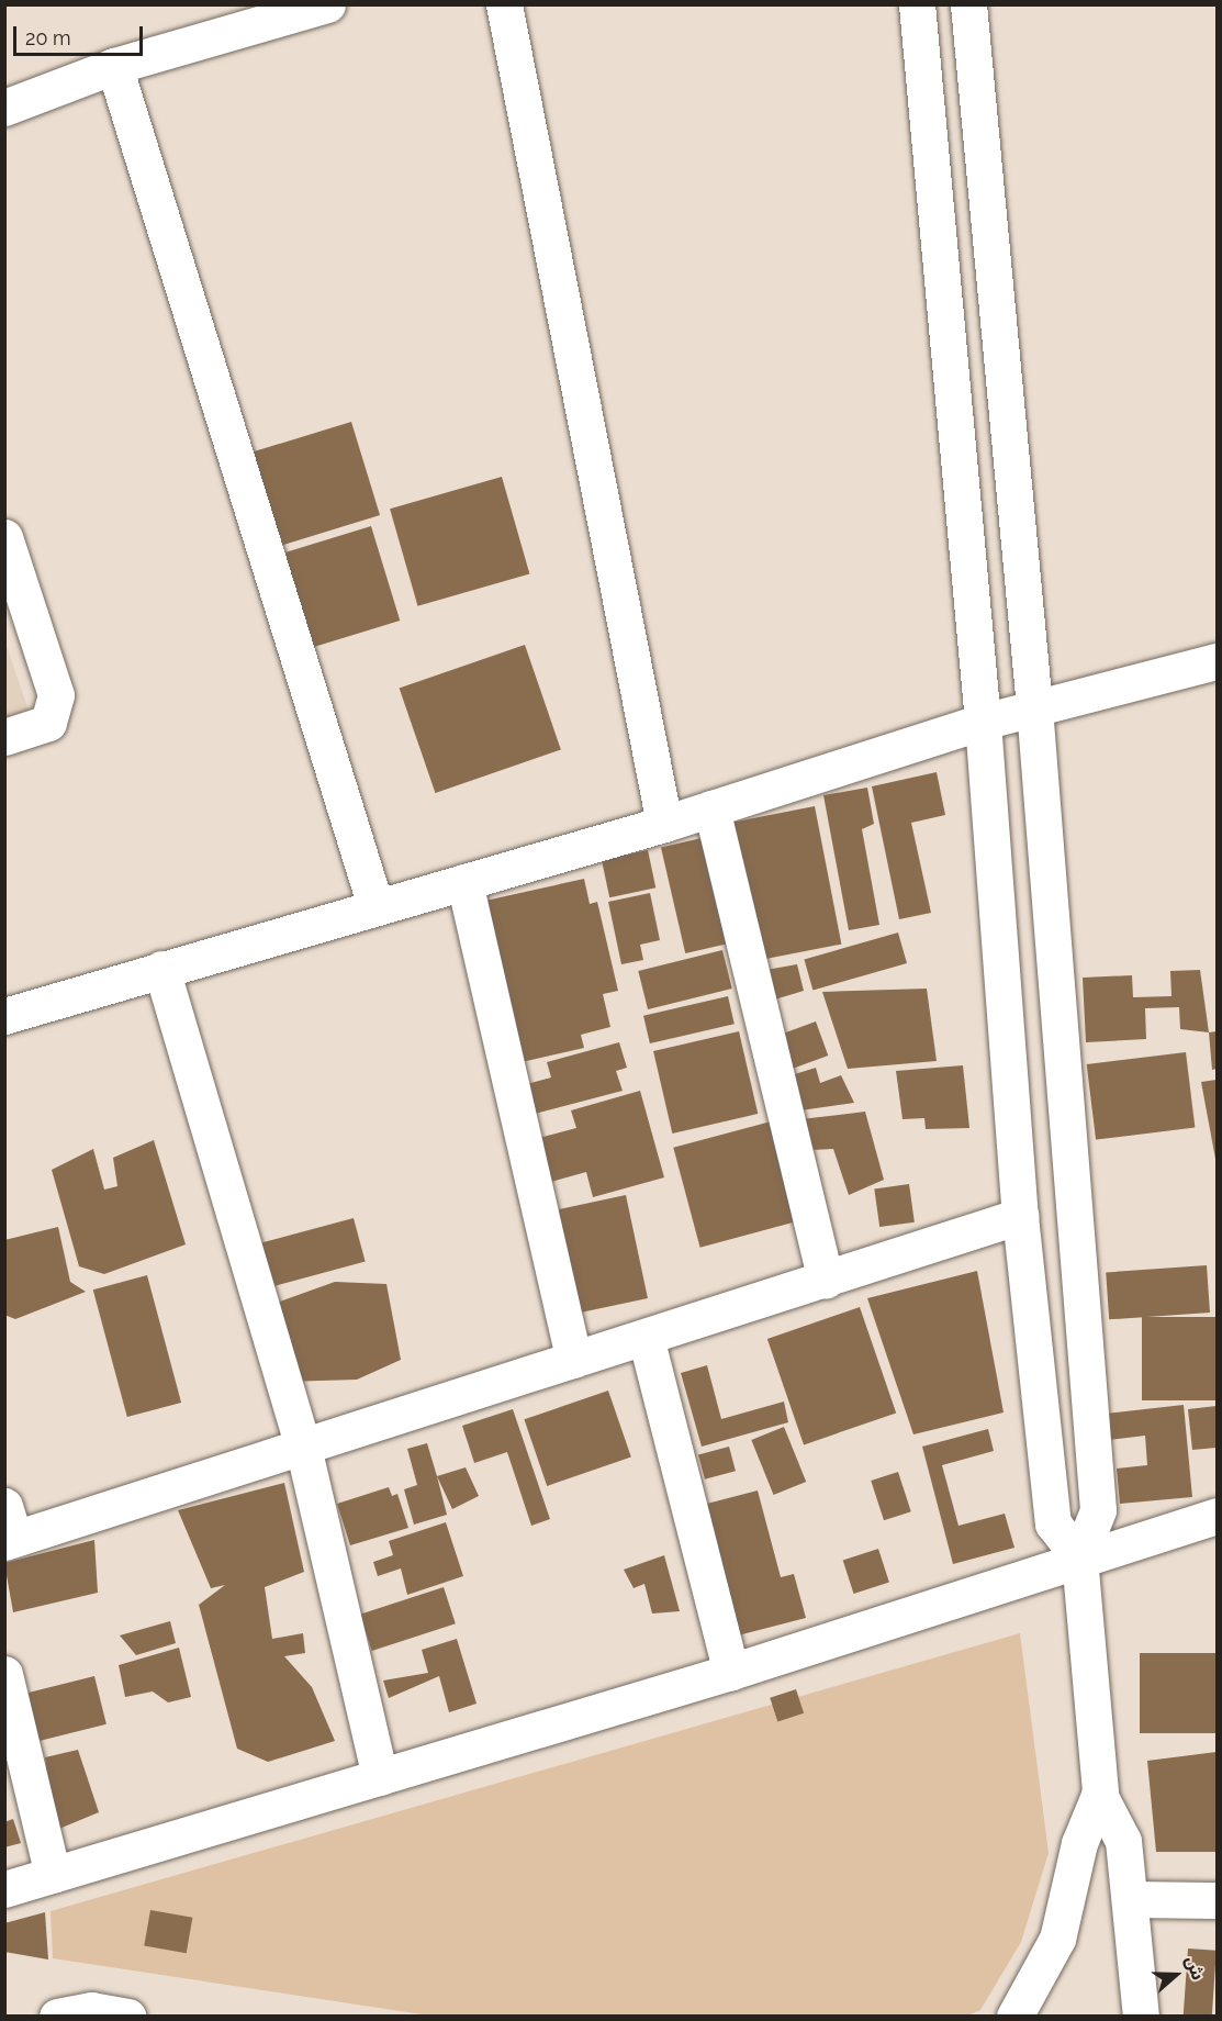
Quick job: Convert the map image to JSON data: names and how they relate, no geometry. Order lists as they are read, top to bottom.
{
  "scale_bar": "20 m",
  "north": "right"
}
